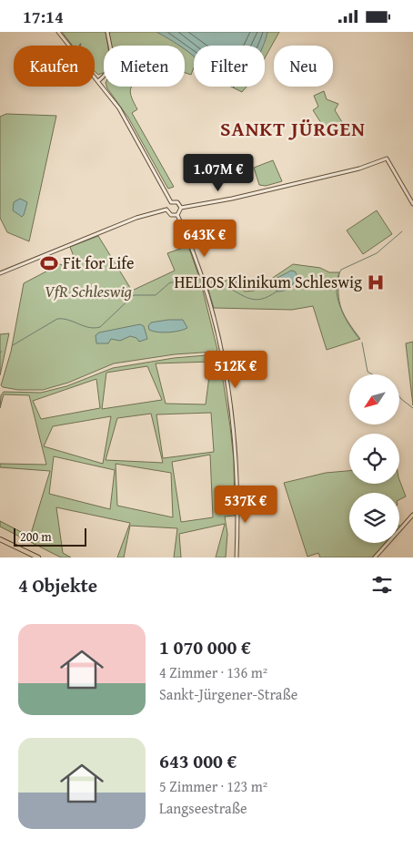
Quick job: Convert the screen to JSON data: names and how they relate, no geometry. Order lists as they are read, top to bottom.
{
  "districts": ["SANKT JÜRGEN"],
  "parks": ["VfR Schleswig"],
  "places": {
    "sports": ["Fit for Life"],
    "hospital": ["HELIOS Klinikum Schleswig"]
  },
  "scale_bar": "200 m",
  "north": "bottom left",
  "page": {
    "status": "17:14",
    "chip": [
      "Kaufen",
      "Mieten",
      "Filter",
      "Neu"
    ],
    "price": [
      "1.07M €",
      "643K €",
      "512K €",
      "537K €"
    ],
    "scale": "200 m",
    "heading": "4 Objekte",
    "list": [
      {
        "name": "1 070 000 €",
        "note": "4 Zimmer · 136 m² · Sankt-Jürgener-Straße"
      },
      {
        "name": "643 000 €",
        "note": "5 Zimmer · 123 m² · Langseestraße"
      }
    ]
  }
}
